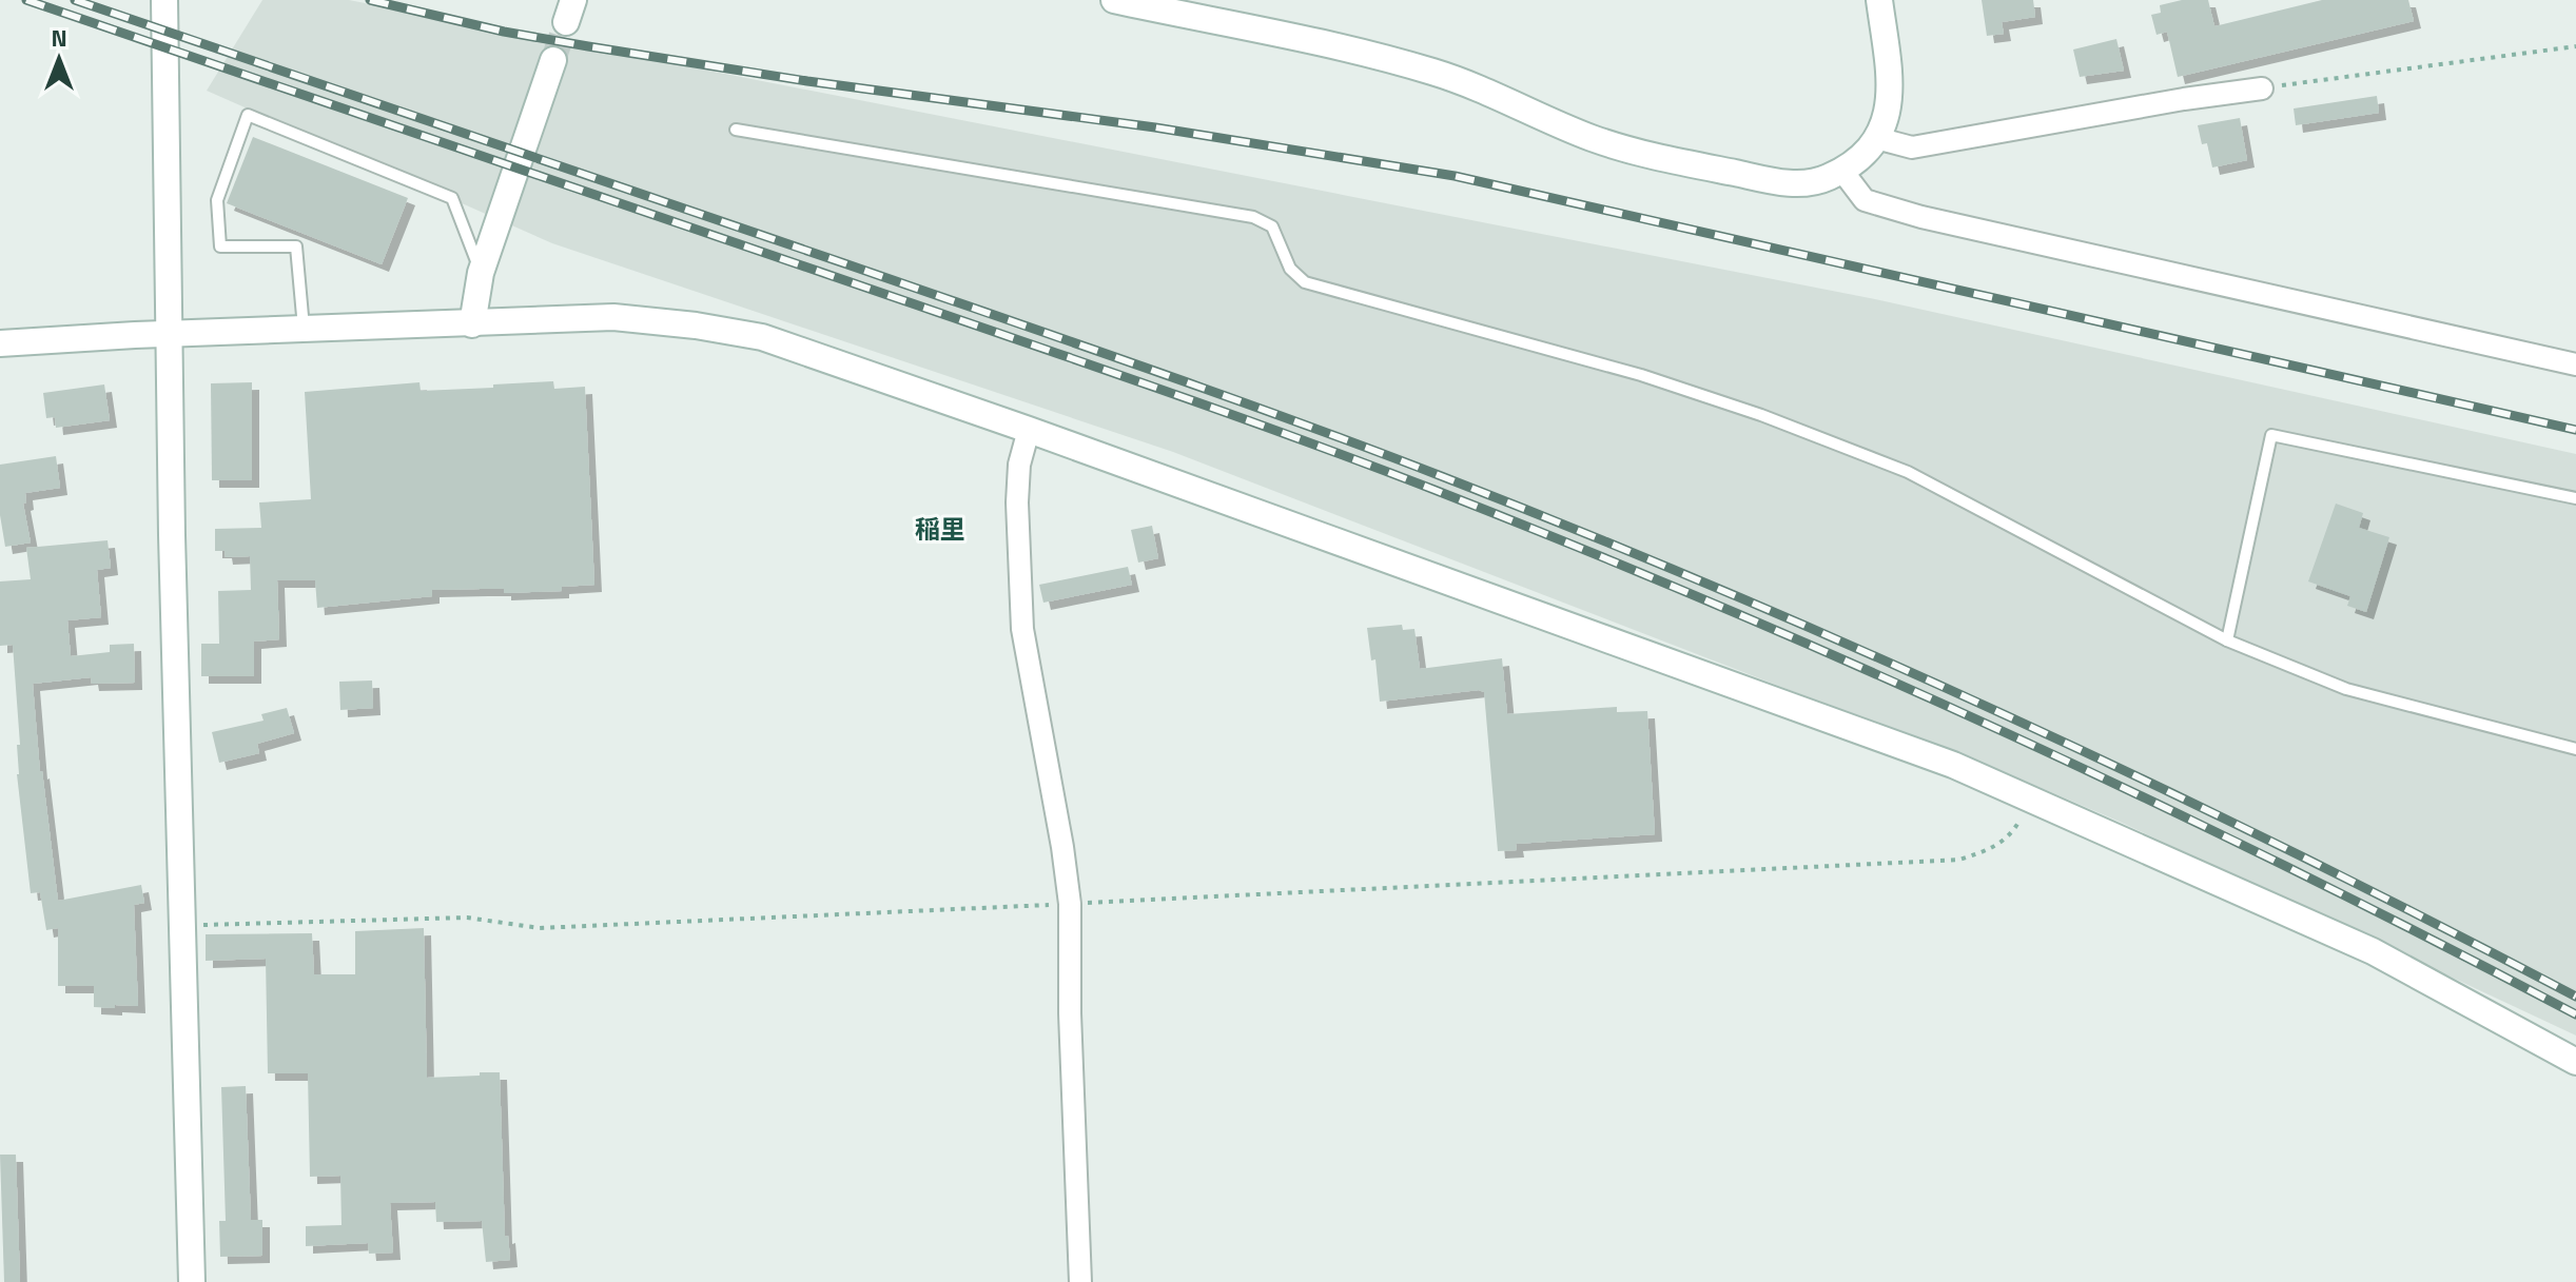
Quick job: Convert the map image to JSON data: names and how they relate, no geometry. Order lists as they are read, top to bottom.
{
  "districts": ["稲里"],
  "north": "top"
}
